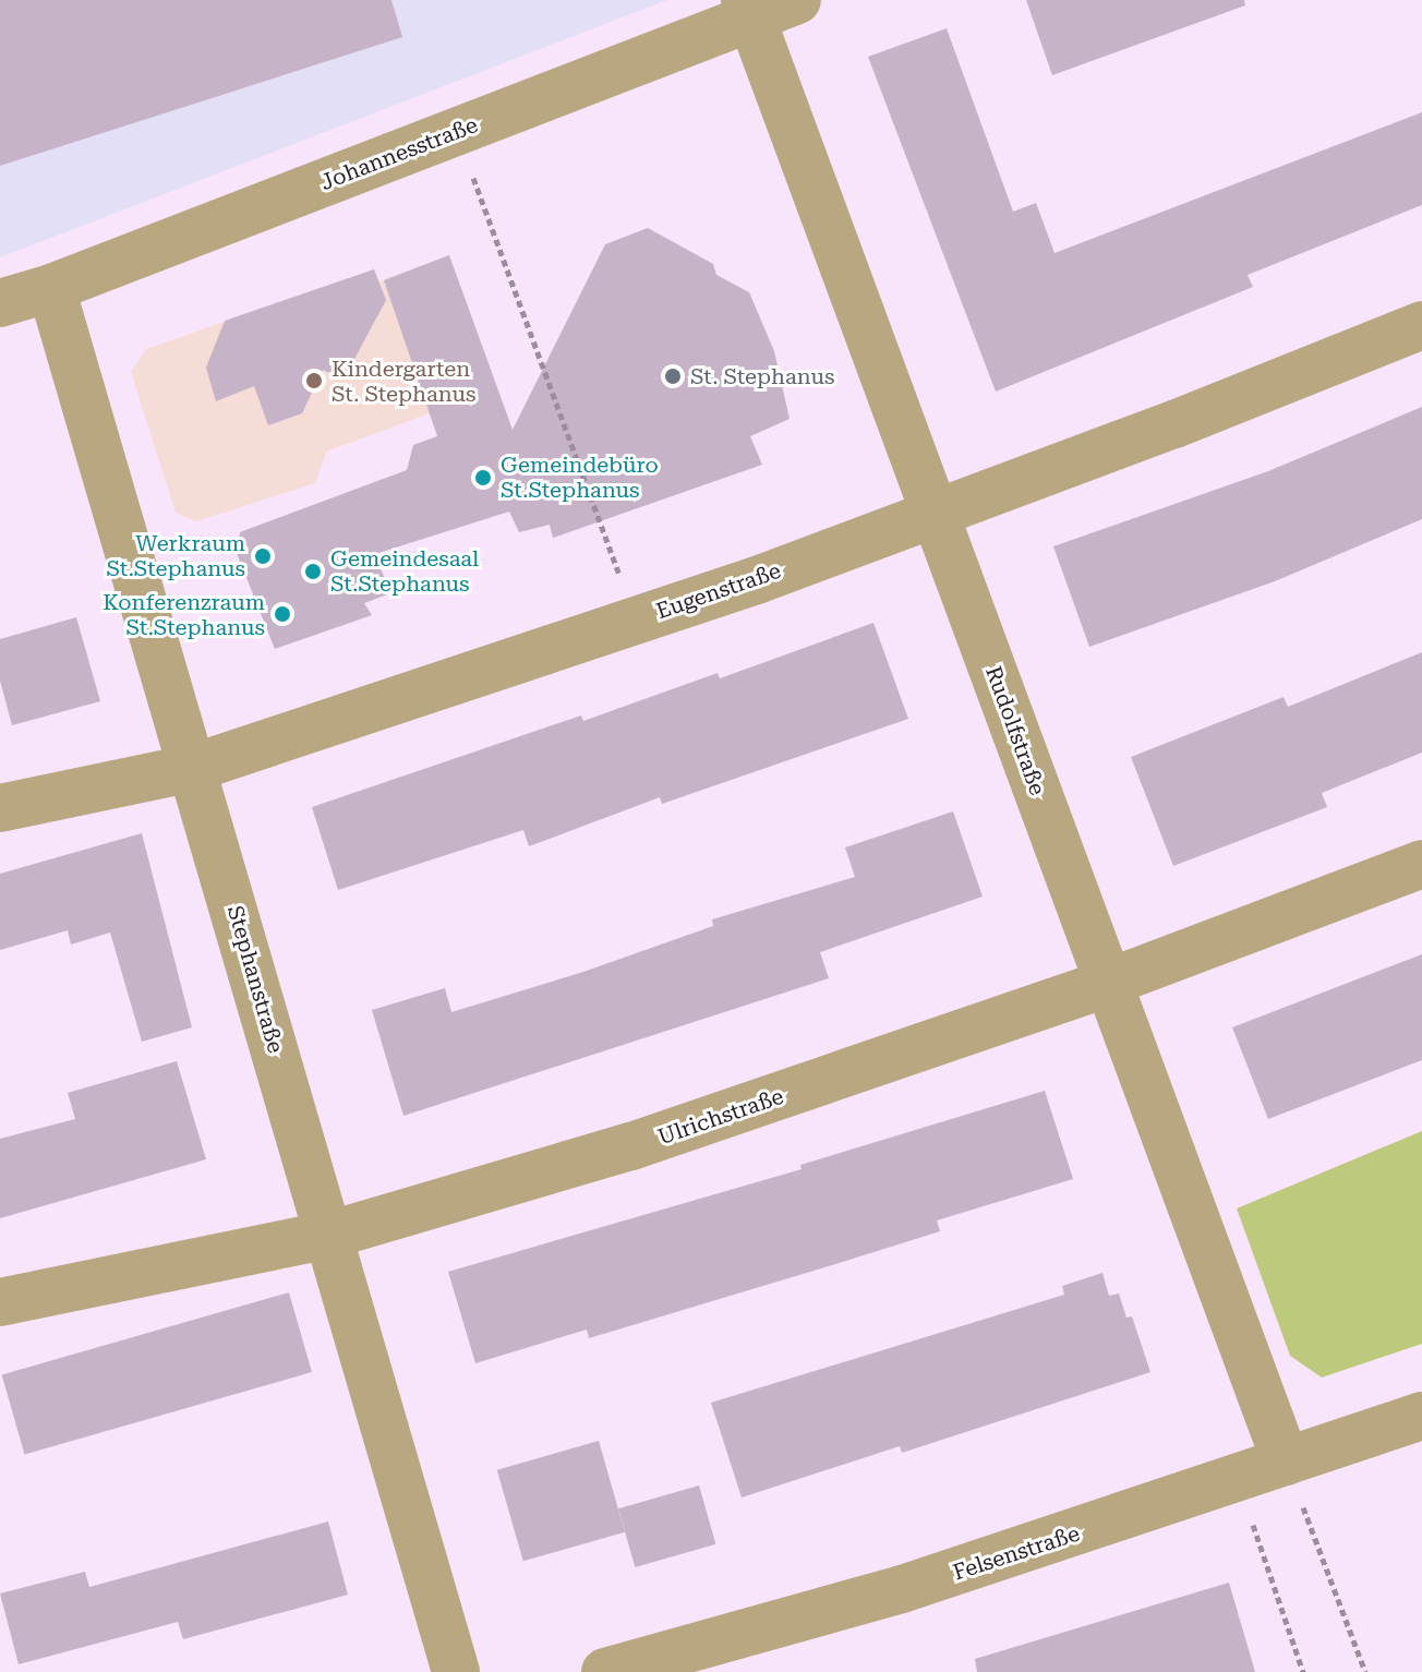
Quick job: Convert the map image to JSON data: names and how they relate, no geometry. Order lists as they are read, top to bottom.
{
  "streets": {
    "street": [
      "Johannesstraße",
      "Eugenstraße",
      "Rudolfstraße",
      "Stephanstraße",
      "Ulrichstraße",
      "Felsenstraße"
    ]
  },
  "crossings": [
    ["Johannesstraße", "Rudolfstraße"],
    ["Johannesstraße", "Stephanstraße"],
    ["Eugenstraße", "Rudolfstraße"],
    ["Eugenstraße", "Stephanstraße"],
    ["Rudolfstraße", "Ulrichstraße"],
    ["Rudolfstraße", "Felsenstraße"],
    ["Stephanstraße", "Ulrichstraße"]
  ],
  "places": [
    "St. Stephanus",
    "Kindergarten St. Stephanus",
    "Gemeindebüro St.Stephanus",
    "Werkraum St.Stephanus",
    "Gemeindesaal St.Stephanus",
    "Konferenzraum St.Stephanus"
  ]
}
